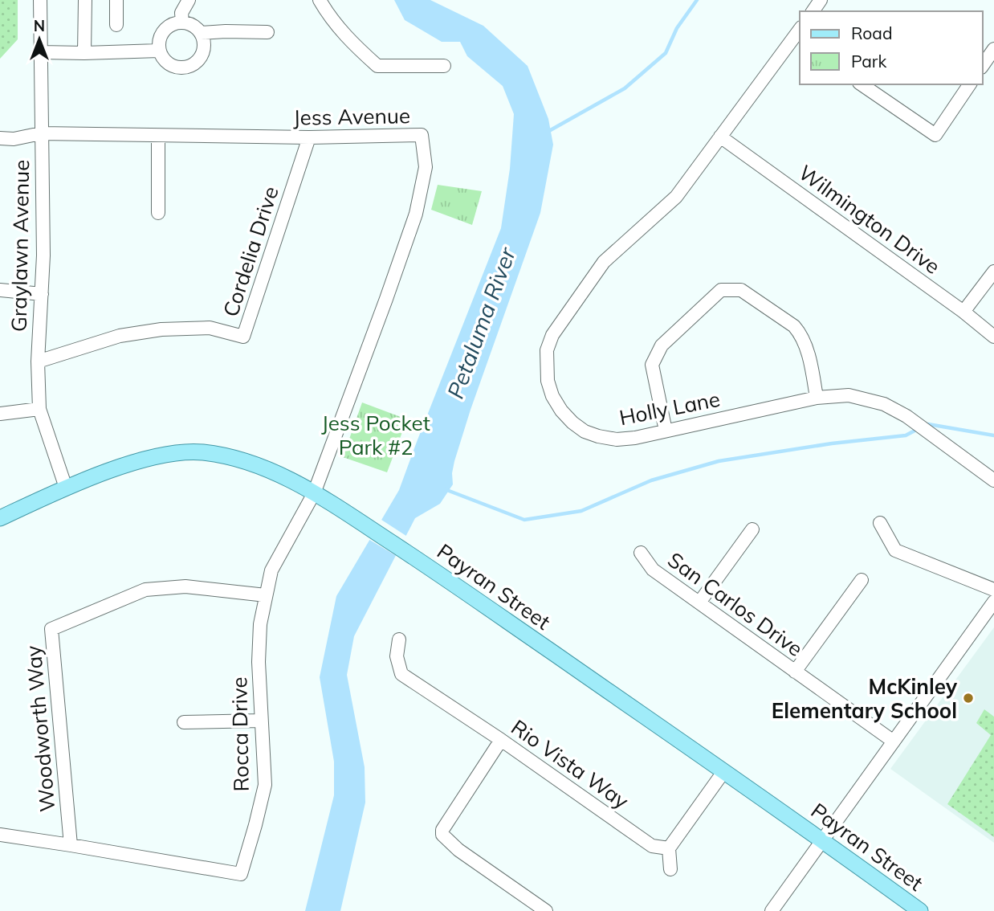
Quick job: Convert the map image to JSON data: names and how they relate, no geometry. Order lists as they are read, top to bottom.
{
  "streets": {
    "main road": ["Payran Street"],
    "street": [
      "Jess Avenue",
      "Wilmington Drive",
      "Graylawn Avenue",
      "Cordelia Drive",
      "Holly Lane",
      "San Carlos Drive",
      "Woodworth Way",
      "Rocca Drive",
      "Rio Vista Way"
    ]
  },
  "crossings": [
    ["Jess Avenue", "Graylawn Avenue"],
    ["Jess Avenue", "Cordelia Drive"],
    ["Jess Avenue", "Payran Street"],
    ["Jess Avenue", "Rocca Drive"],
    ["Wilmington Drive", "Holly Lane"],
    ["Graylawn Avenue", "Cordelia Drive"],
    ["Graylawn Avenue", "Payran Street"],
    ["Payran Street", "Rocca Drive"],
    ["Woodworth Way", "Rocca Drive"]
  ],
  "water": ["Petaluma River"],
  "parks": ["Jess Pocket Park #2"],
  "places": ["McKinley Elementary School"],
  "legend": ["Road", "Park"],
  "north": "top"
}
